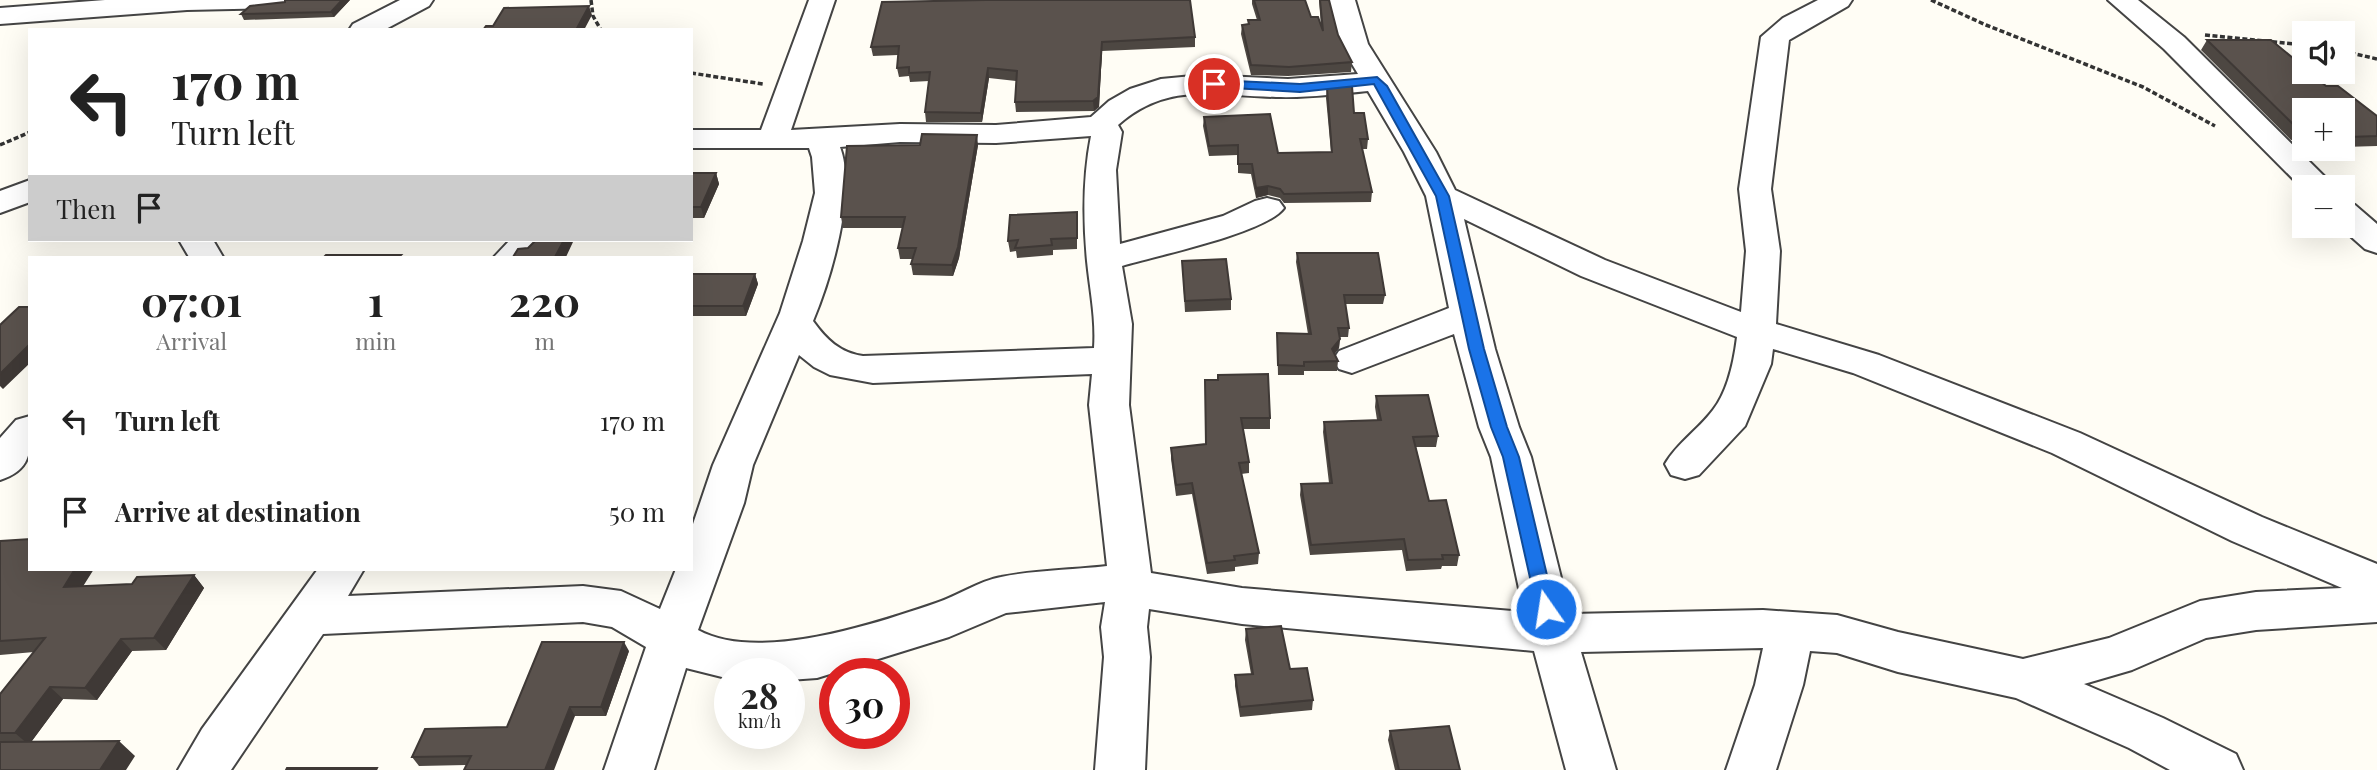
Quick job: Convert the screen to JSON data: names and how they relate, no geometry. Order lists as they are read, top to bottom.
{
  "page": {
    "map_buttons": ["+", "−"],
    "turn": ["170 m", "Turn left"],
    "then": "Then",
    "eta": [
      "07:01",
      "Arrival",
      "1",
      "min",
      "220",
      "m"
    ],
    "list": [
      {
        "name": "Turn left",
        "value": "170 m"
      },
      {
        "name": "Arrive at destination",
        "value": "50 m"
      }
    ],
    "speed": "28 km/h",
    "limit": "30"
  }
}
